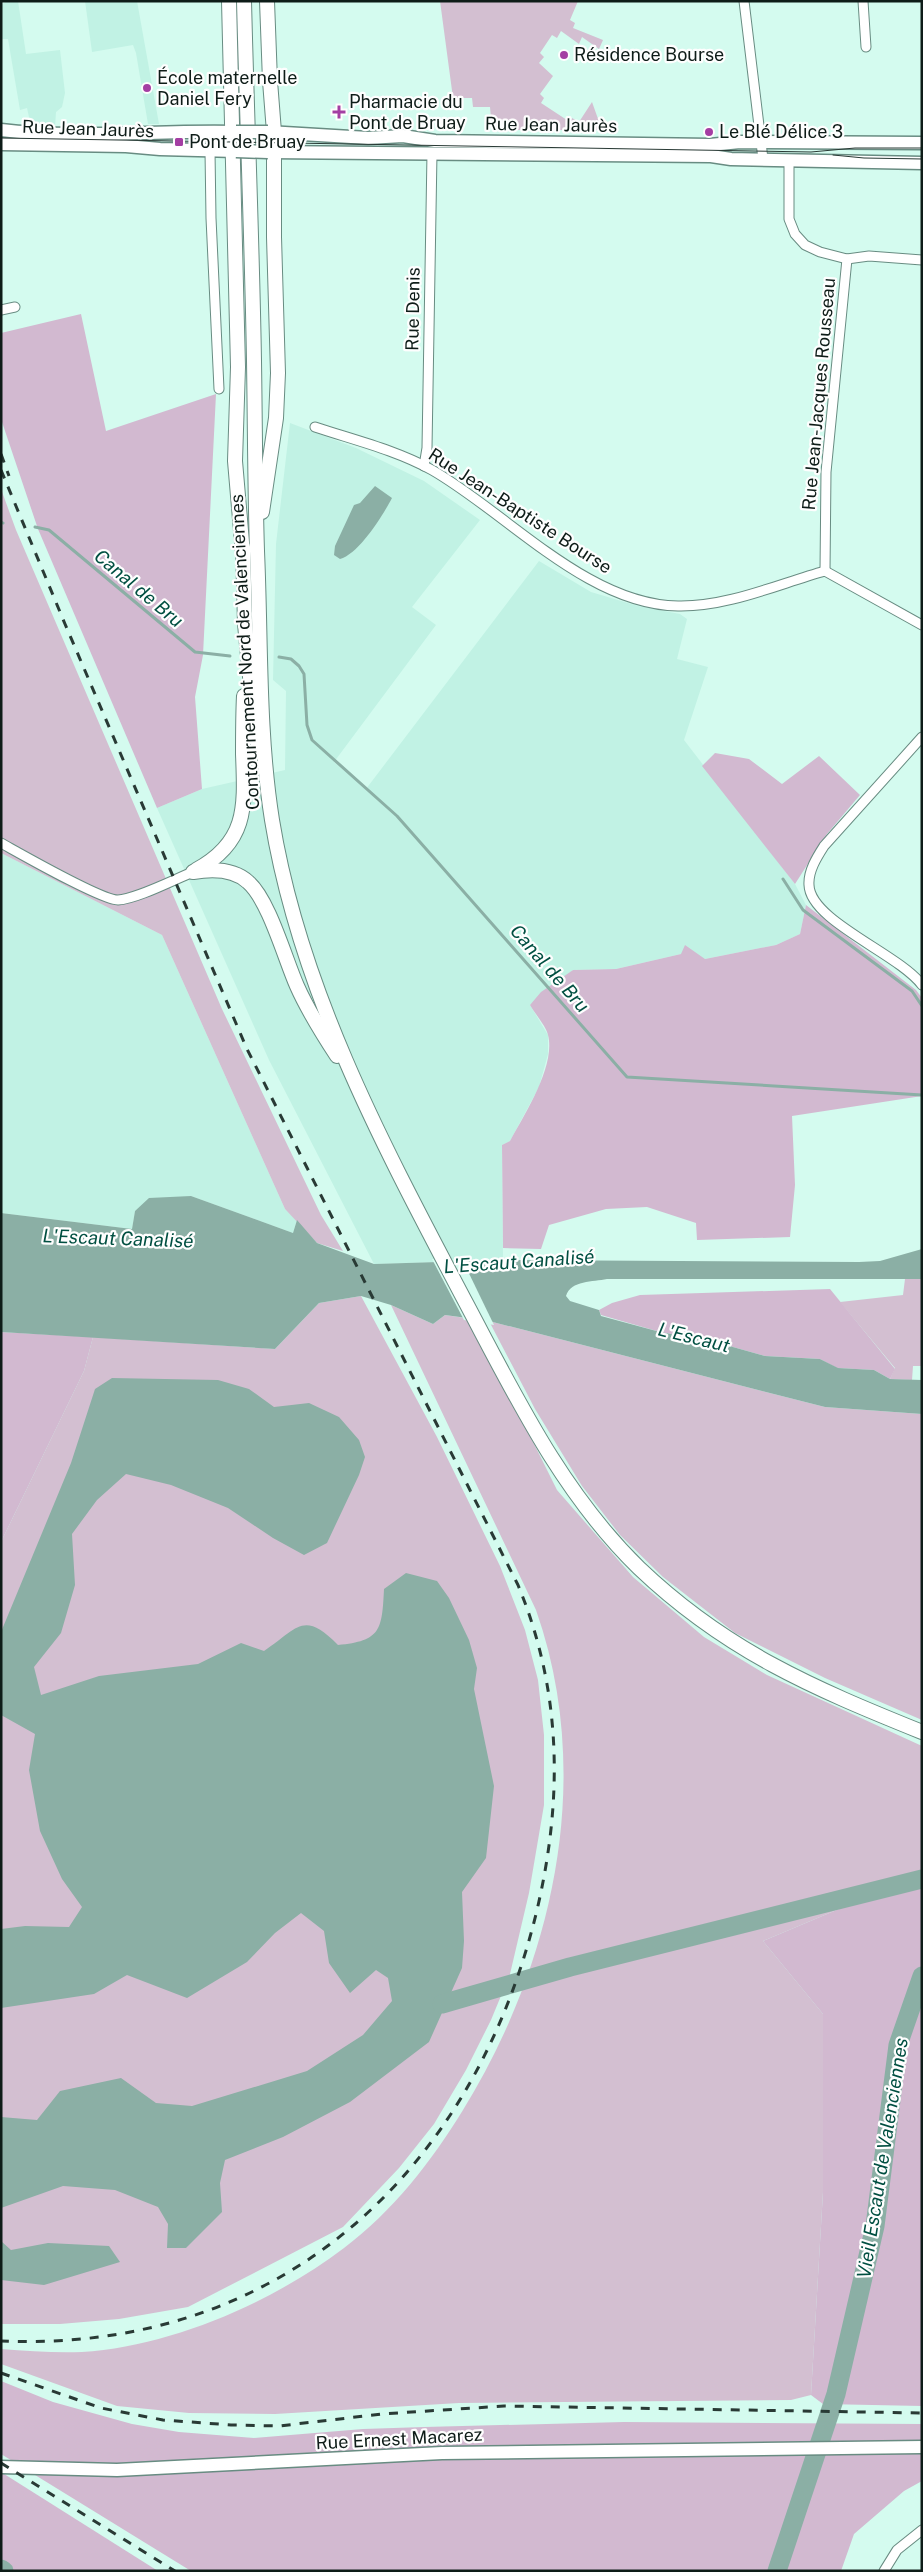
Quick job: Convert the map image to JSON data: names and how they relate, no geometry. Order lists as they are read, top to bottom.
{
  "streets": {
    "main road": ["Rue Jean Jaurès", "Contournement Nord de Valenciennes", "Rue Ernest Macarez"],
    "street": ["Rue Denis", "Rue Jean-Jacques Rousseau", "Rue Jean-Baptiste Bourse"]
  },
  "crossings": [
    ["Rue Jean Jaurès", "Rue Denis"],
    ["Rue Denis", "Rue Jean-Baptiste Bourse"],
    ["Rue Jean-Jacques Rousseau", "Rue Jean-Baptiste Bourse"]
  ],
  "water": [
    "Canal de Bru",
    "L'Escaut Canalisé",
    "L'Escaut",
    "Vieil Escaut de Valenciennes"
  ],
  "places": {
    "other": ["Résidence Bourse", "École maternelle Daniel Fery", "Le Blé Délice 3"],
    "health": ["Pharmacie du Pont de Bruay"],
    "transit": ["Pont de Bruay"]
  }
}
